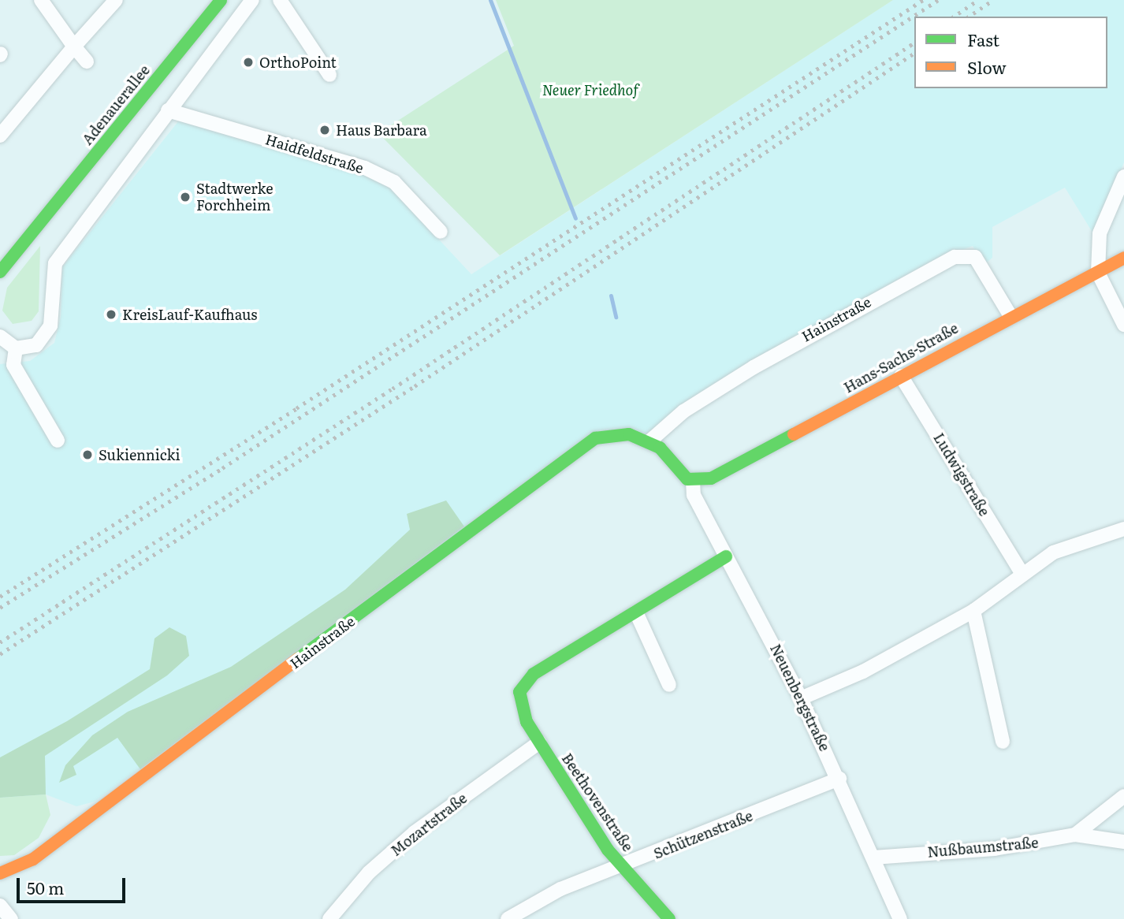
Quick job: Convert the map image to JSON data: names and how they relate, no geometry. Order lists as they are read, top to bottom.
{
  "streets": {
    "street": [
      "Adenauerallee",
      "Haidfeldstraße",
      "Hainstraße",
      "Hans-Sachs-Straße",
      "Ludwigstraße",
      "Neuenbergstraße",
      "Beethovenstraße",
      "Mozartstraße",
      "Schützenstraße",
      "Nußbaumstraße"
    ]
  },
  "crossings": [
    ["Hainstraße", "Hans-Sachs-Straße"],
    ["Hans-Sachs-Straße", "Ludwigstraße"],
    ["Hans-Sachs-Straße", "Neuenbergstraße"],
    ["Neuenbergstraße", "Schützenstraße"],
    ["Neuenbergstraße", "Nußbaumstraße"],
    ["Beethovenstraße", "Mozartstraße"],
    ["Beethovenstraße", "Schützenstraße"]
  ],
  "parks": ["Neuer Friedhof"],
  "places": [
    "OrthoPoint",
    "Haus Barbara",
    "Stadtwerke Forchheim",
    "KreisLauf-Kaufhaus",
    "Sukiennicki"
  ],
  "legend": ["Fast", "Slow"],
  "scale_bar": "50 m"
}
